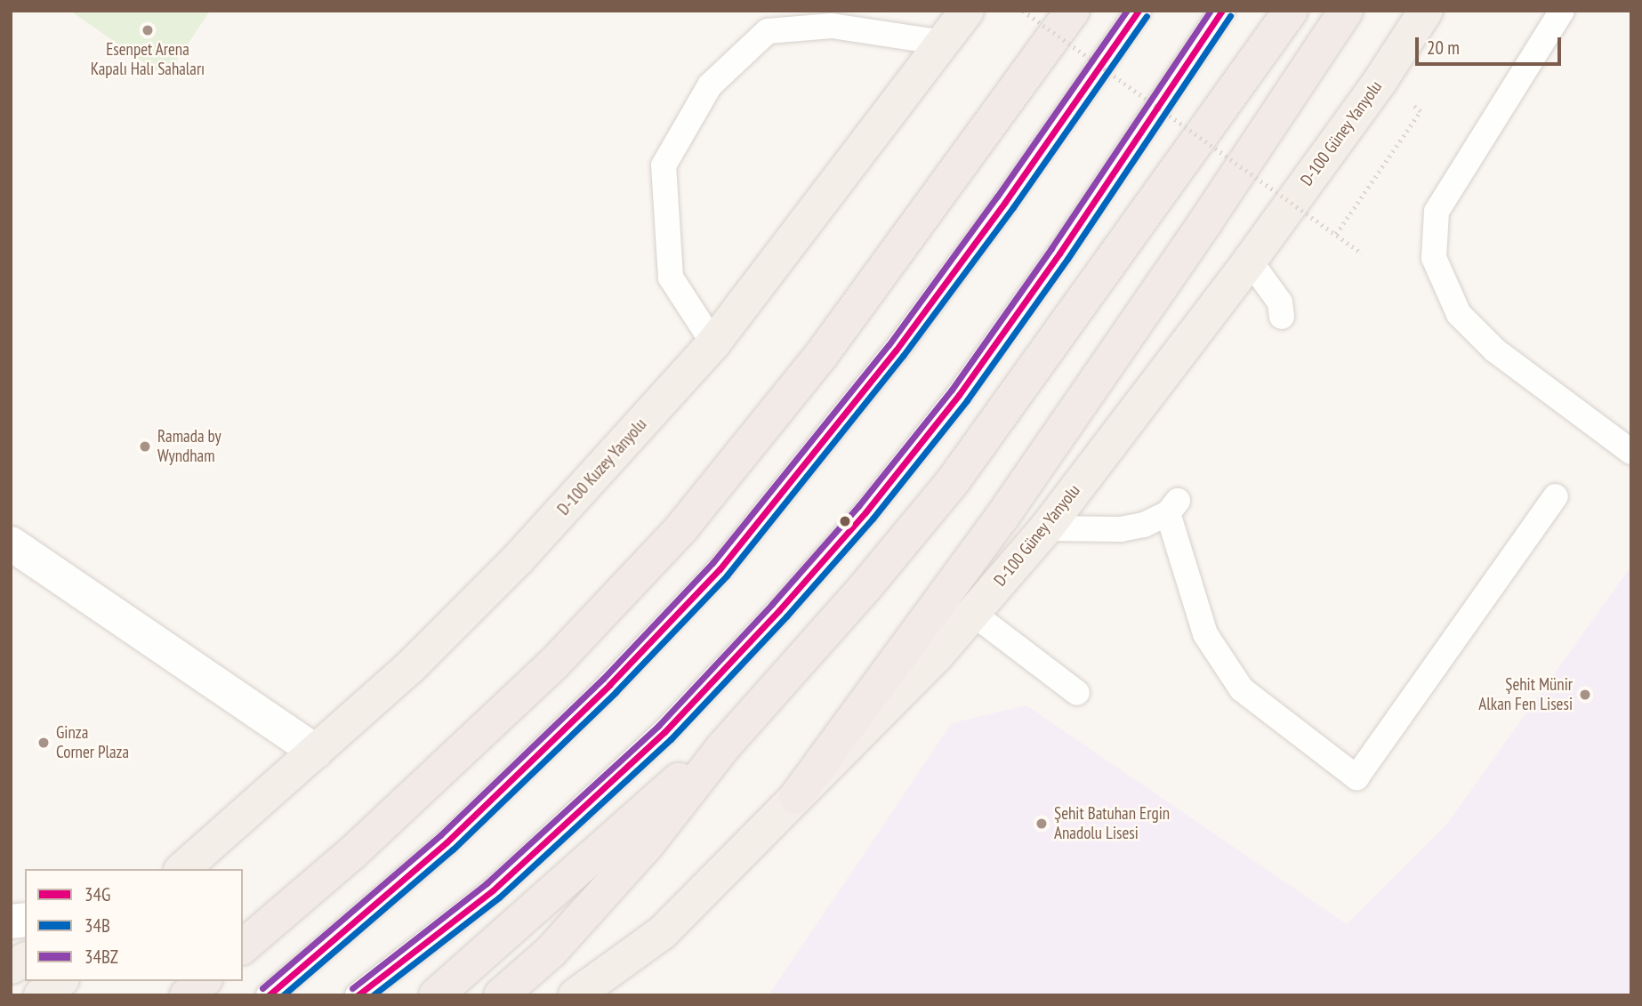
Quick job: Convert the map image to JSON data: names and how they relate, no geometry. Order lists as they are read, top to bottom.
{
  "streets": {
    "main road": ["D-100 Güney Yanyolu", "D-100 Kuzey Yanyolu"]
  },
  "places": [
    "Esenpet Arena Kapalı Halı Sahaları",
    "Ramada by Wyndham",
    "Şehit Münir Alkan Fen Lisesi",
    "Ginza Corner Plaza",
    "Şehit Batuhan Ergin Anadolu Lisesi"
  ],
  "lines": ["transit line 34G", "transit line 34BZ", "transit line 34B"],
  "legend": ["34G", "34B", "34BZ"],
  "scale_bar": "20 m"
}
